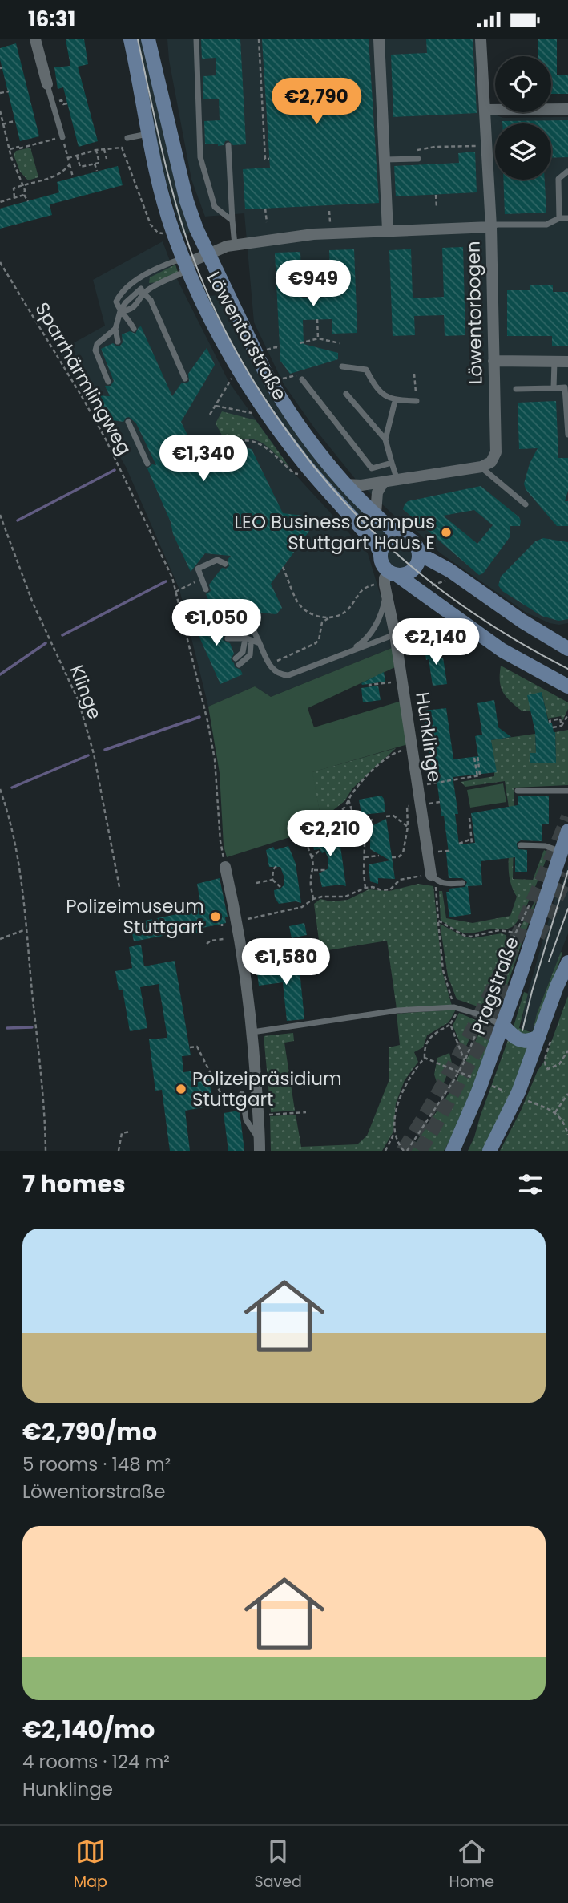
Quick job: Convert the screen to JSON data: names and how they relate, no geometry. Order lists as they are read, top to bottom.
{
  "streets": {
    "main road": ["Löwentorstraße", "Pragstraße"],
    "street": ["Löwentorbogen", "Hunklinge"],
    "path": ["Sparrhärmlingweg", "Klinge"]
  },
  "crossings": [
    ["Löwentorbogen", "Löwentorstraße"],
    ["Löwentorstraße", "Hunklinge"]
  ],
  "places": ["LEO Business Campus Stuttgart Haus E", "Polizeimuseum Stuttgart", "Polizeipräsidium Stuttgart"],
  "page": {
    "status": "16:31",
    "price": [
      "€2,790",
      "€949",
      "€1,340",
      "€1,050",
      "€2,140",
      "€2,210",
      "€1,580"
    ],
    "heading": "7 homes",
    "list": [
      {
        "name": "€2,790/mo",
        "note": "5 rooms · 148 m² · Löwentorstraße"
      },
      {
        "name": "€2,140/mo",
        "note": "4 rooms · 124 m² · Hunklinge"
      }
    ],
    "tabs": ["Map", "Saved", "Home"]
  }
}
